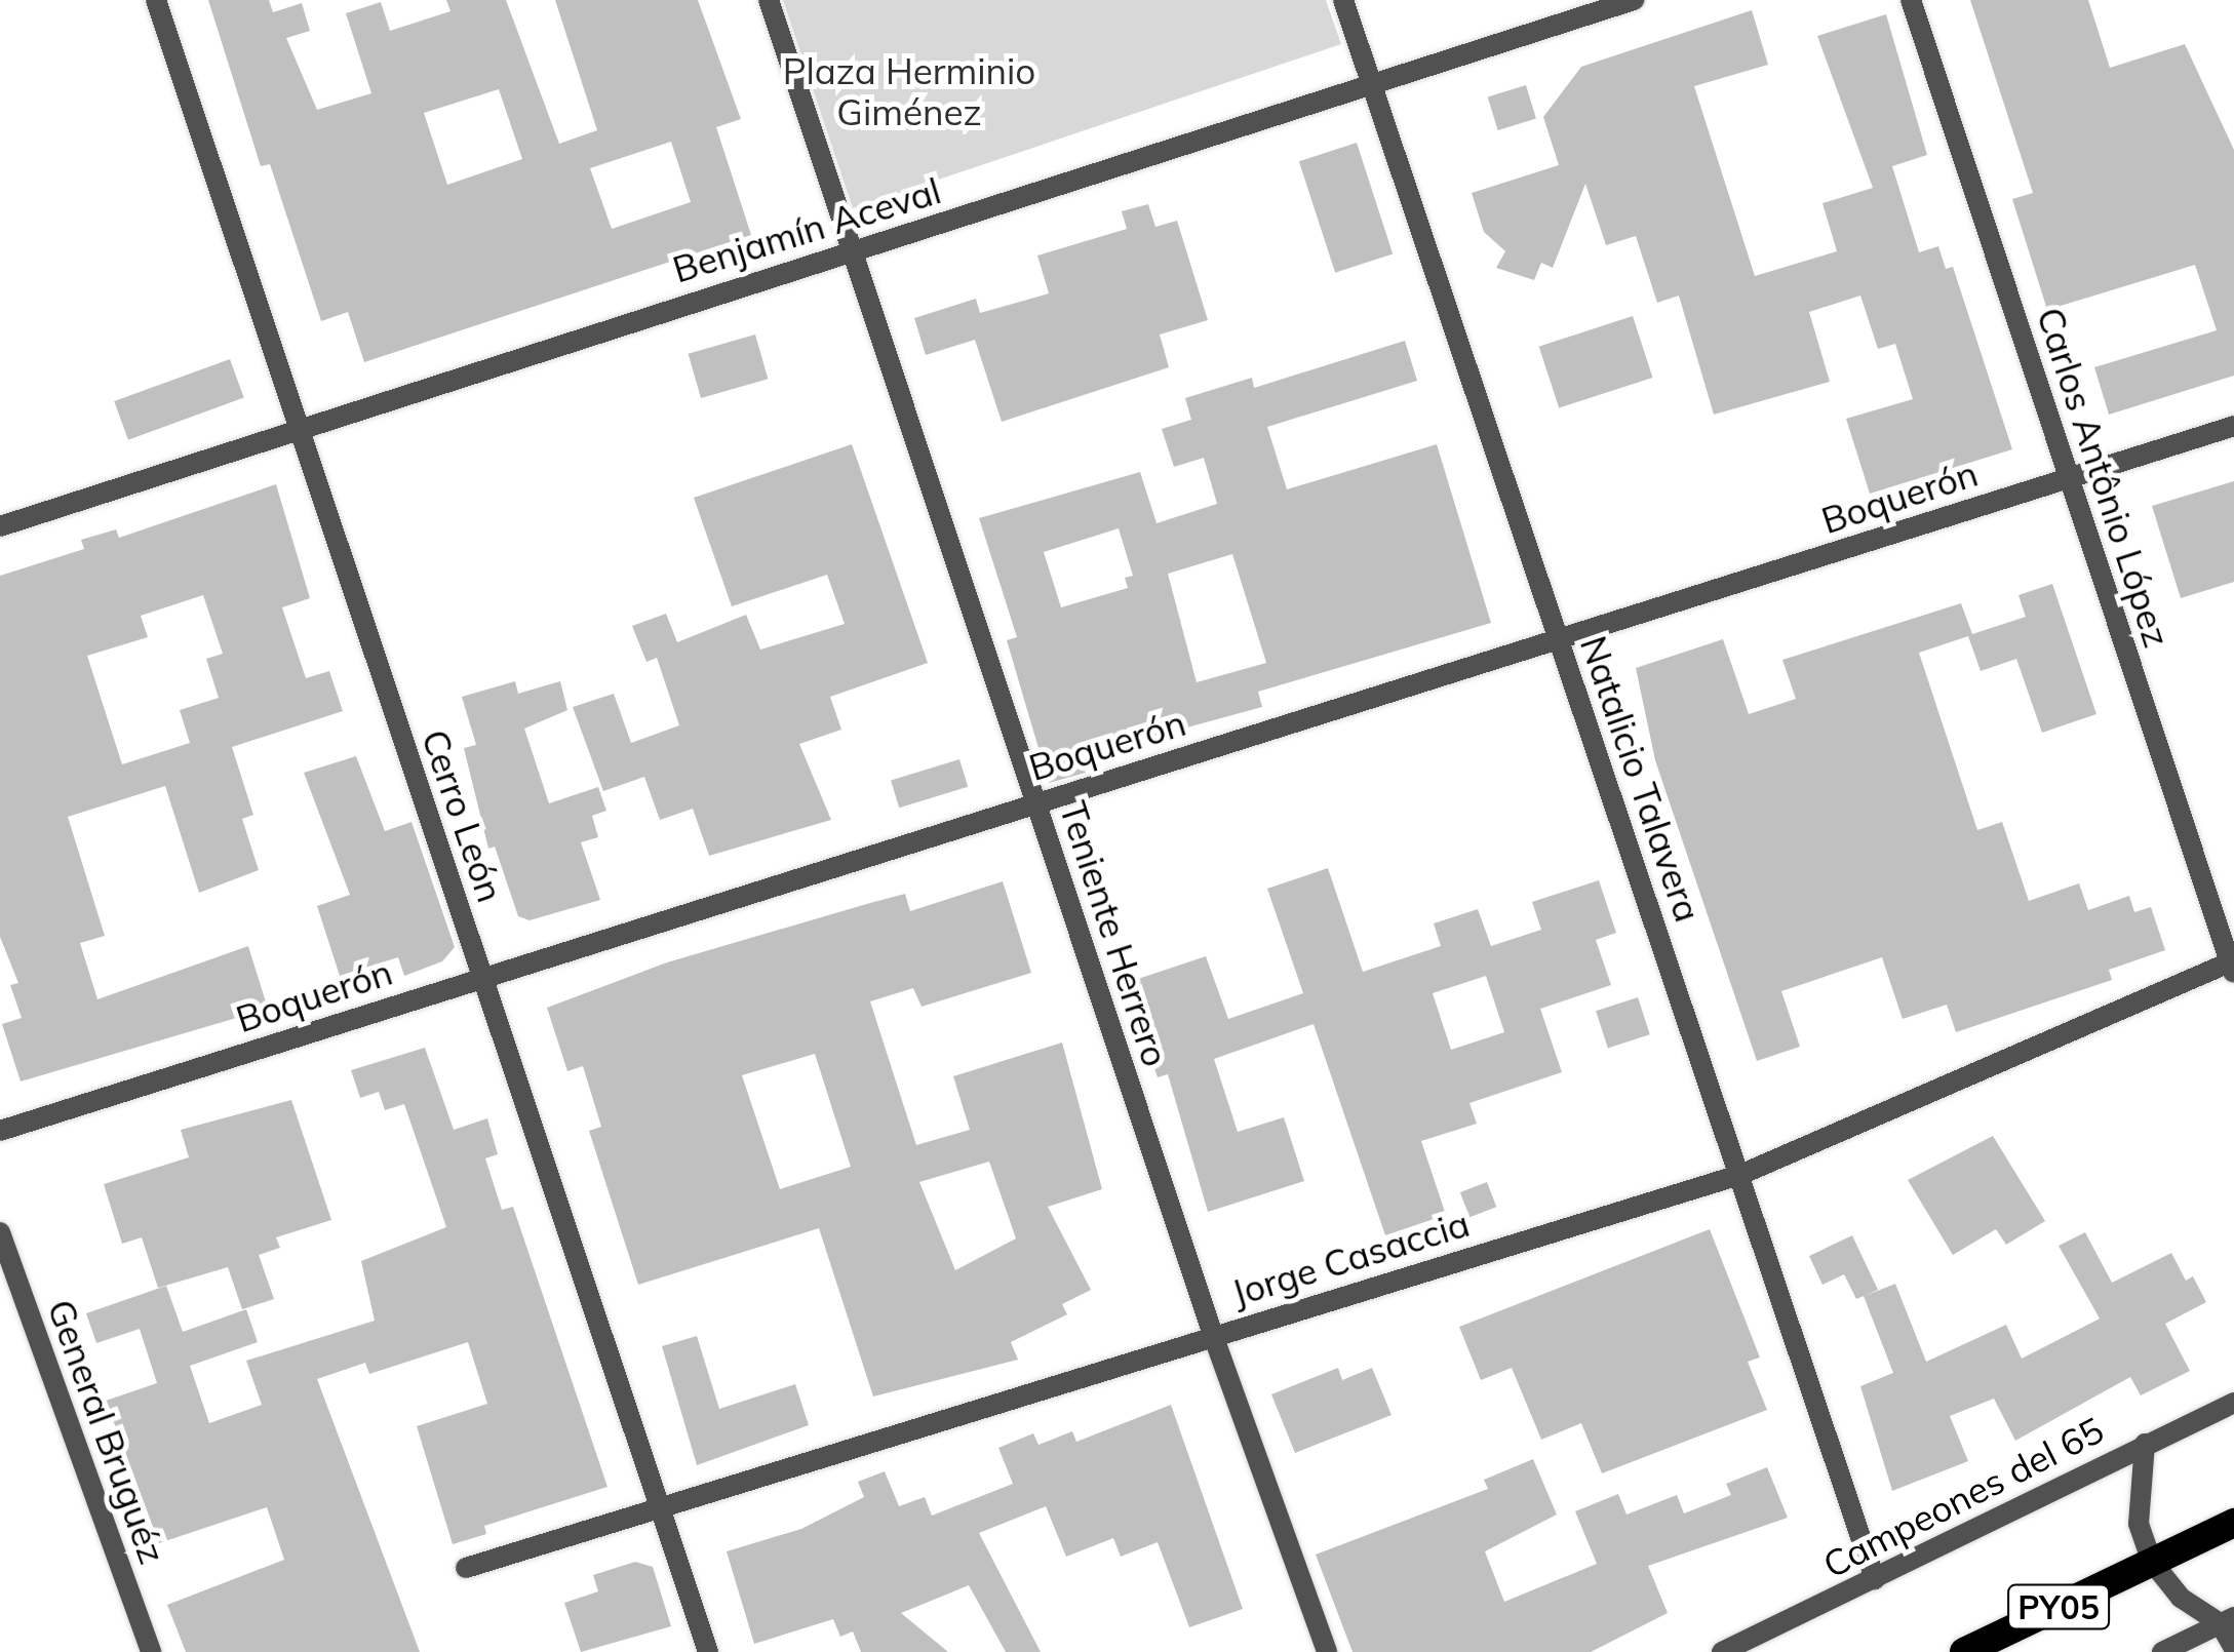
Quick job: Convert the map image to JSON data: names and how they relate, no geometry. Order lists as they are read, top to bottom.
{
  "streets": {
    "highway": ["PY05"],
    "street": [
      "Benjamín Aceval",
      "Carlos Antônio López",
      "Boquerón",
      "Natalicio Talavera",
      "Cerro León",
      "Teniente Herrero",
      "Jorge Casaccia",
      "General Bruguéz",
      "Campeones del 65"
    ]
  },
  "crossings": [
    ["Benjamín Aceval", "Natalicio Talavera"],
    ["Benjamín Aceval", "Cerro León"],
    ["Benjamín Aceval", "Teniente Herrero"],
    ["Carlos Antônio López", "Boquerón"],
    ["Carlos Antônio López", "Jorge Casaccia"],
    ["Boquerón", "Natalicio Talavera"],
    ["Boquerón", "Cerro León"],
    ["Boquerón", "Teniente Herrero"],
    ["Natalicio Talavera", "Jorge Casaccia"],
    ["Natalicio Talavera", "Campeones del 65"],
    ["Cerro León", "Jorge Casaccia"],
    ["Teniente Herrero", "Jorge Casaccia"]
  ],
  "parks": ["Plaza Herminio Giménez"]
}
